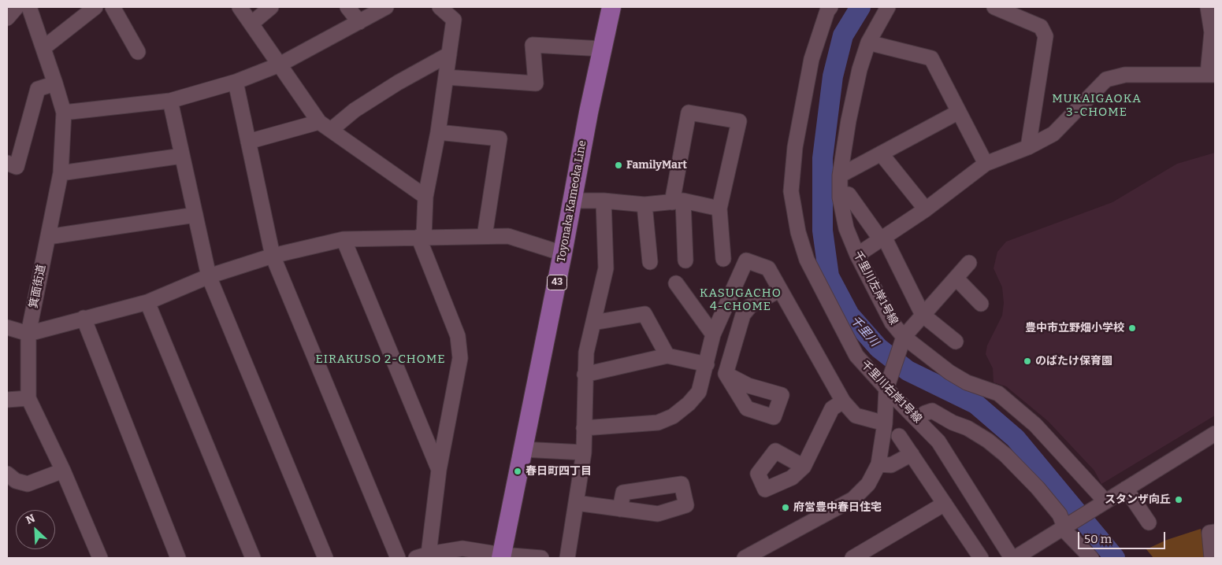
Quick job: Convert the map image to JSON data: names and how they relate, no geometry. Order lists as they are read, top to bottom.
{
  "streets": {
    "main road": ["Toyonaka Kameoka Line", "43"],
    "street": ["箕面街道", "千里川左岸1号線", "千里川右岸1号線"]
  },
  "districts": ["MUKAIGAOKA 3-CHOME", "KASUGACHO 4-CHOME", "EIRAKUSO 2-CHOME"],
  "water": ["千里川"],
  "places": [
    "FamilyMart",
    "豊中市立野畑小学校",
    "のばたけ保育園",
    "春日町四丁目",
    "スタンザ向丘",
    "府営豊中春日住宅"
  ],
  "scale_bar": "50 m",
  "north": "top left"
}
